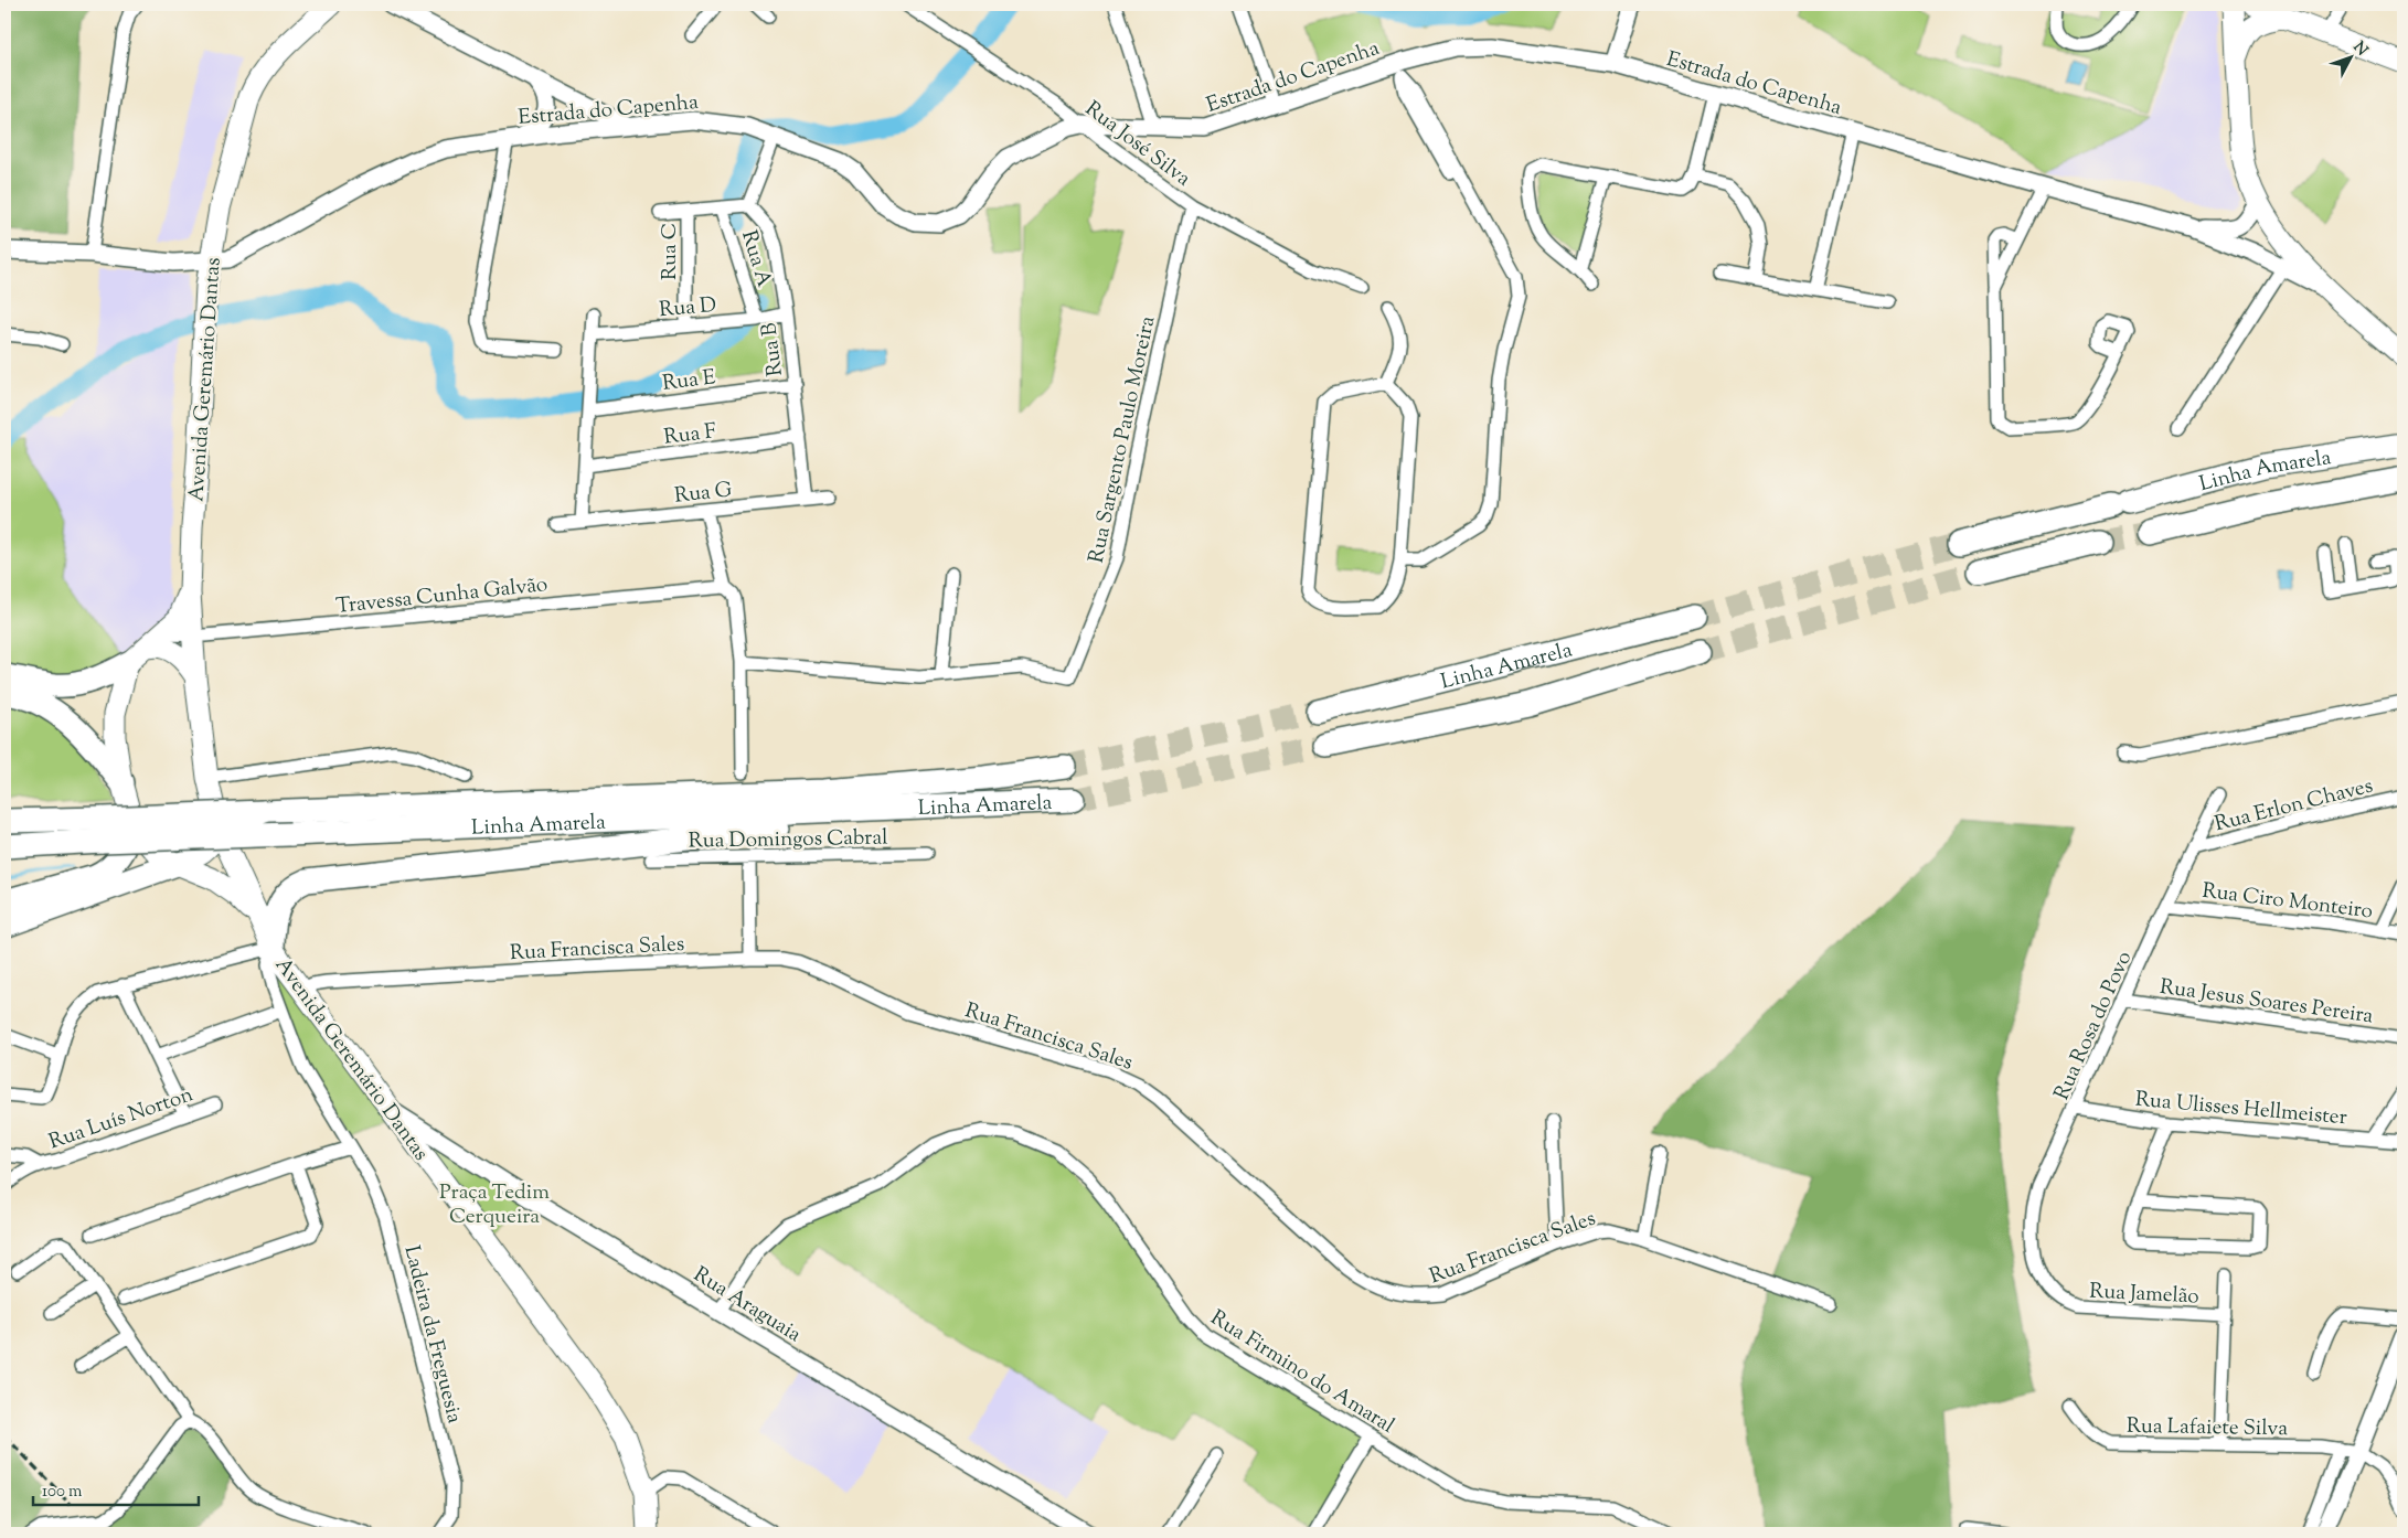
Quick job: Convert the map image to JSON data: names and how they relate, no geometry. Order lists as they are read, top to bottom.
{
  "streets": {
    "highway": ["Linha Amarela"],
    "main road": ["Avenida Geremário Dantas"],
    "street": [
      "Estrada do Capenha",
      "Rua José Silva",
      "Rua C",
      "Rua A",
      "Rua D",
      "Rua B",
      "Rua E",
      "Rua F",
      "Rua Sargento Paulo Moreira",
      "Rua G",
      "Travessa Cunha Galvão",
      "Rua Erlon Chaves",
      "Rua Domingos Cabral",
      "Rua Ciro Monteiro",
      "Rua Francisca Sales",
      "Rua Jesus Soares Pereira",
      "Rua Rosa do Povo",
      "Rua Ulisses Hellmeister",
      "Rua Luís Norton",
      "Rua Jamelão",
      "Rua Araguaia",
      "Ladeira da Freguesia",
      "Rua Firmino do Amaral",
      "Rua Lafaiete Silva"
    ]
  },
  "crossings": [
    ["Estrada do Capenha", "Rua José Silva"],
    ["Estrada do Capenha", "Avenida Geremário Dantas"],
    ["Rua José Silva", "Rua Sargento Paulo Moreira"],
    ["Rua C", "Rua D"],
    ["Rua A", "Rua D"],
    ["Rua A", "Rua B"],
    ["Rua D", "Rua B"],
    ["Rua B", "Rua E"],
    ["Rua B", "Rua F"],
    ["Rua B", "Rua G"],
    ["Avenida Geremário Dantas", "Travessa Cunha Galvão"],
    ["Avenida Geremário Dantas", "Rua Francisca Sales"],
    ["Avenida Geremário Dantas", "Rua Araguaia"],
    ["Avenida Geremário Dantas", "Ladeira da Freguesia"],
    ["Rua Erlon Chaves", "Rua Rosa do Povo"],
    ["Rua Ciro Monteiro", "Rua Rosa do Povo"],
    ["Rua Jesus Soares Pereira", "Rua Rosa do Povo"],
    ["Rua Rosa do Povo", "Rua Ulisses Hellmeister"],
    ["Rua Rosa do Povo", "Rua Jamelão"],
    ["Rua Araguaia", "Rua Firmino do Amaral"]
  ],
  "parks": ["Praça Tedim Cerqueira"],
  "scale_bar": "100 m",
  "north": "top right"
}
